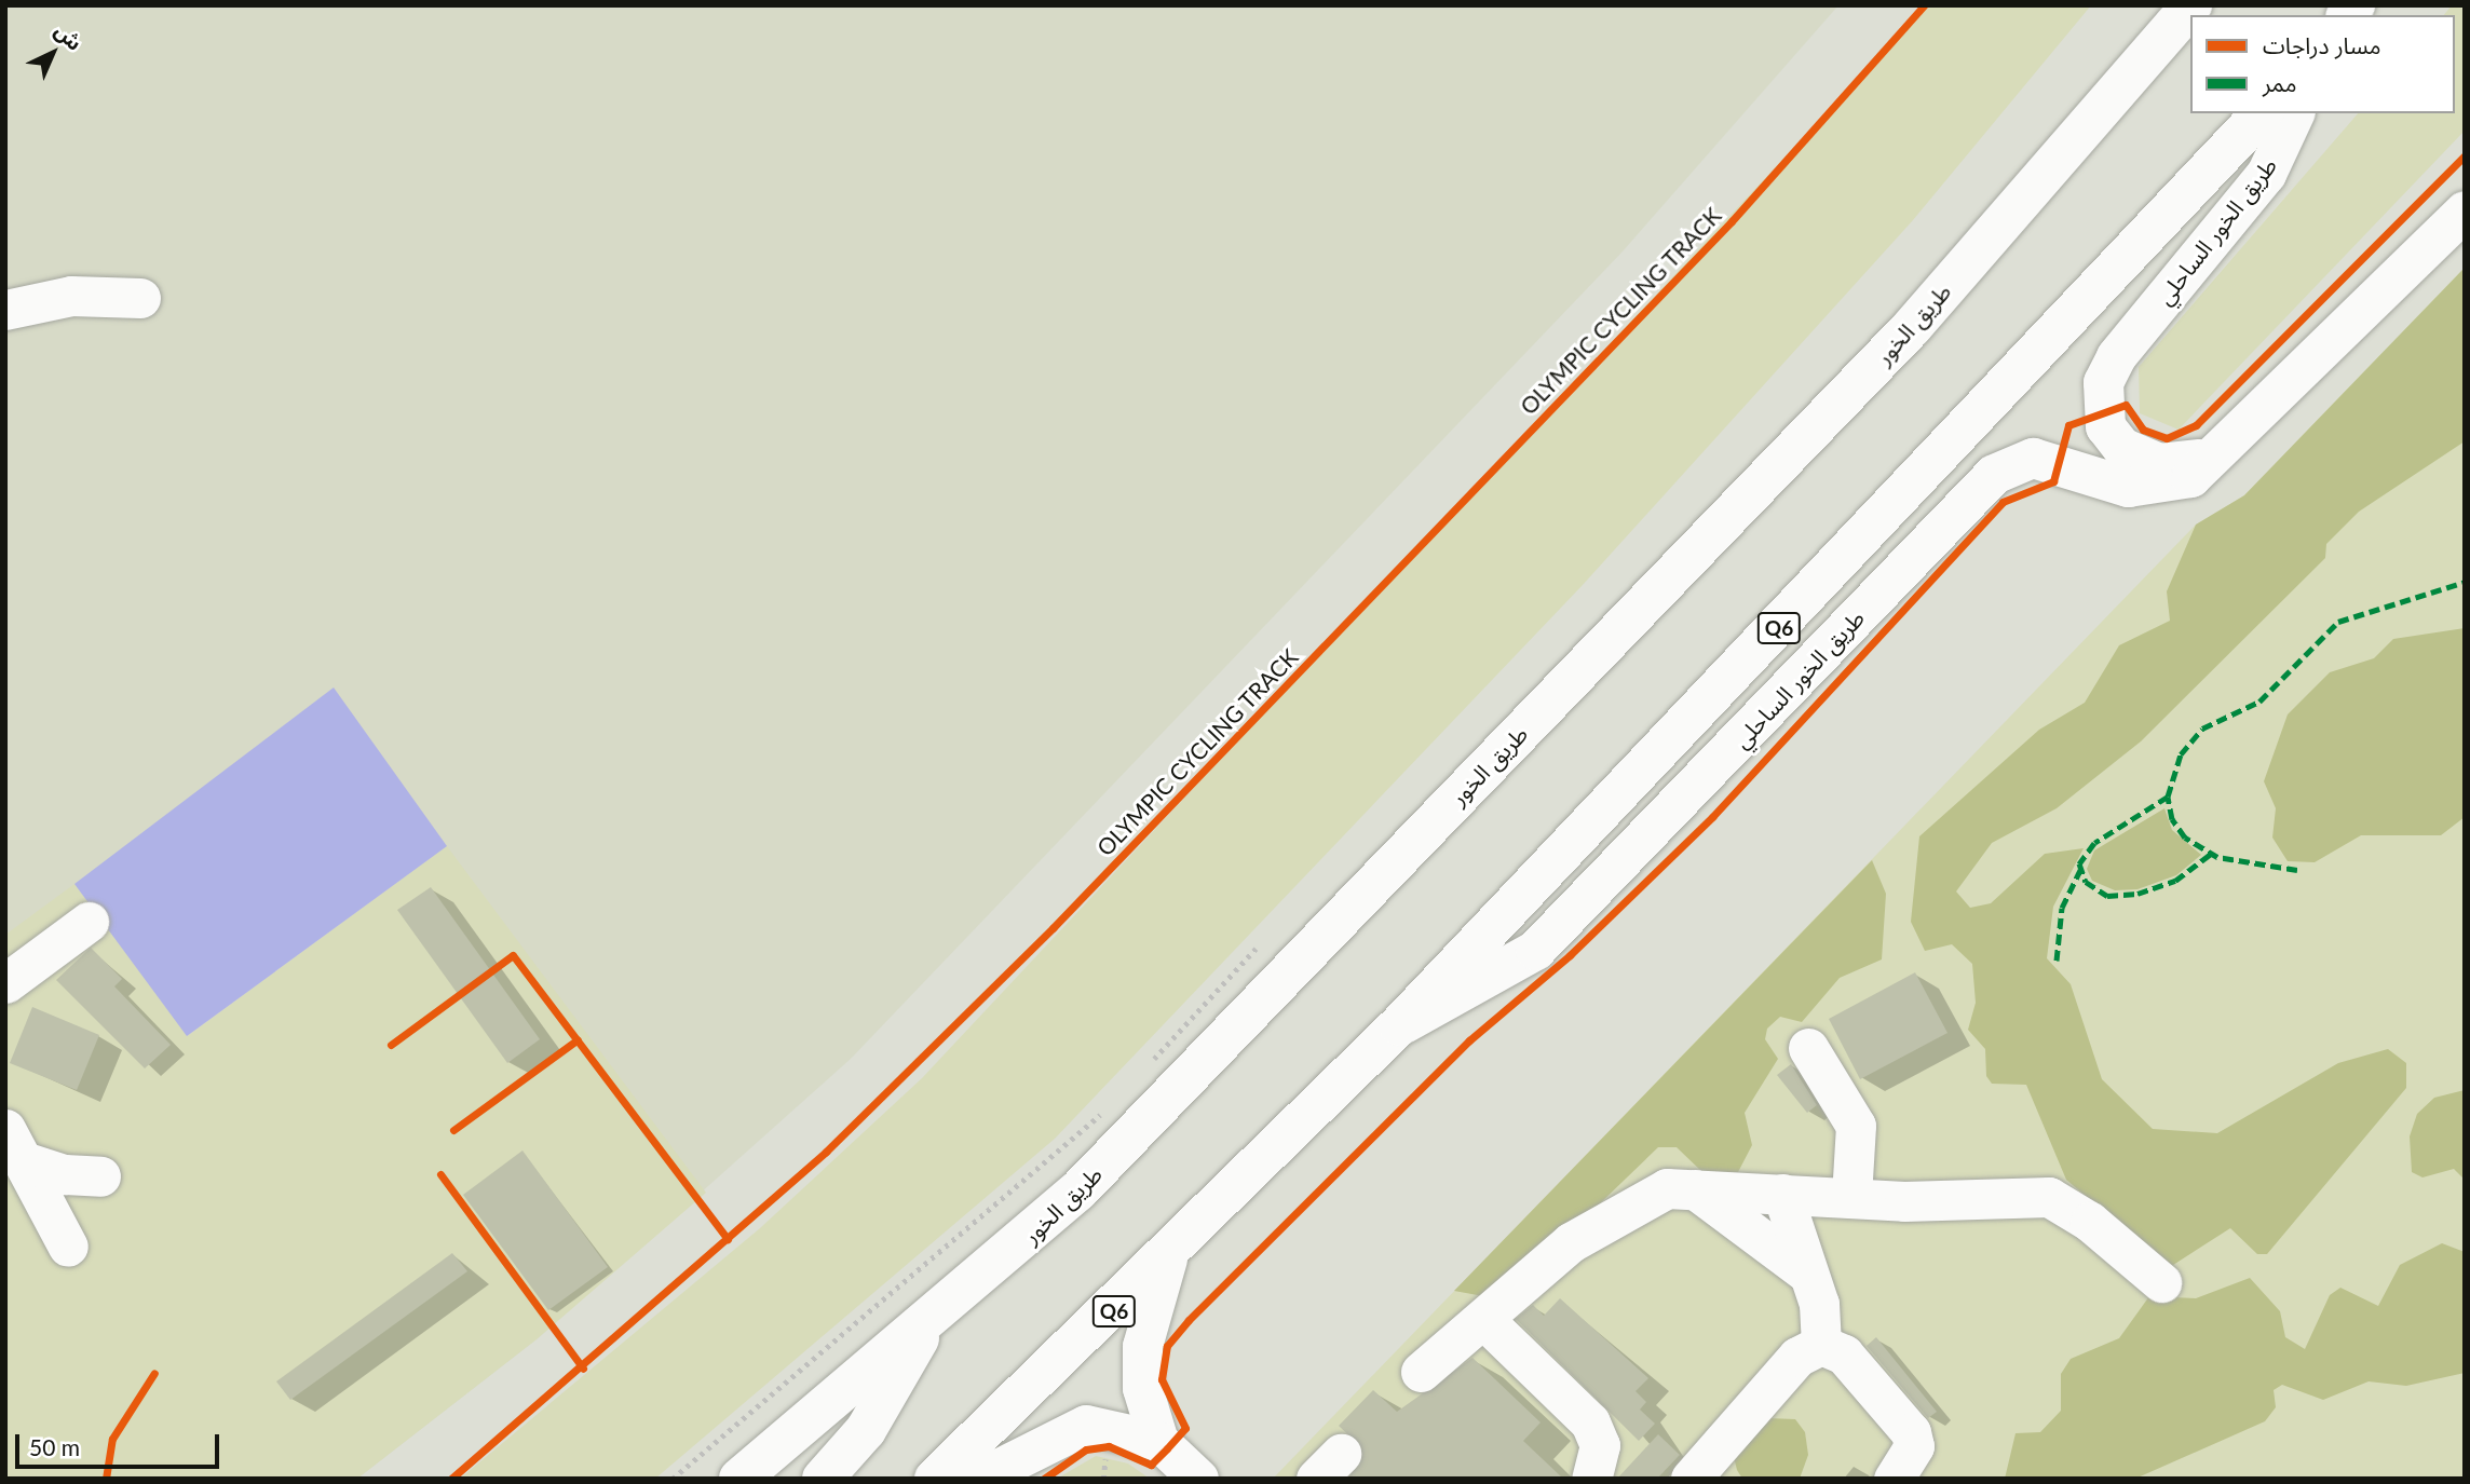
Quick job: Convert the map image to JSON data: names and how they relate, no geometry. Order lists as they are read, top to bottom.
{
  "streets": {
    "highway": ["طريق الخور", "Q6"],
    "street": ["طريق الخور الساحلي"],
    "cycle path": ["OLYMPIC CYCLING TRACK"]
  },
  "crossings": [
    ["طريق الخور الساحلي", "Q6"]
  ],
  "legend": ["مسار دراجات", "ممر"],
  "scale_bar": "50 m",
  "north": "top right"
}
